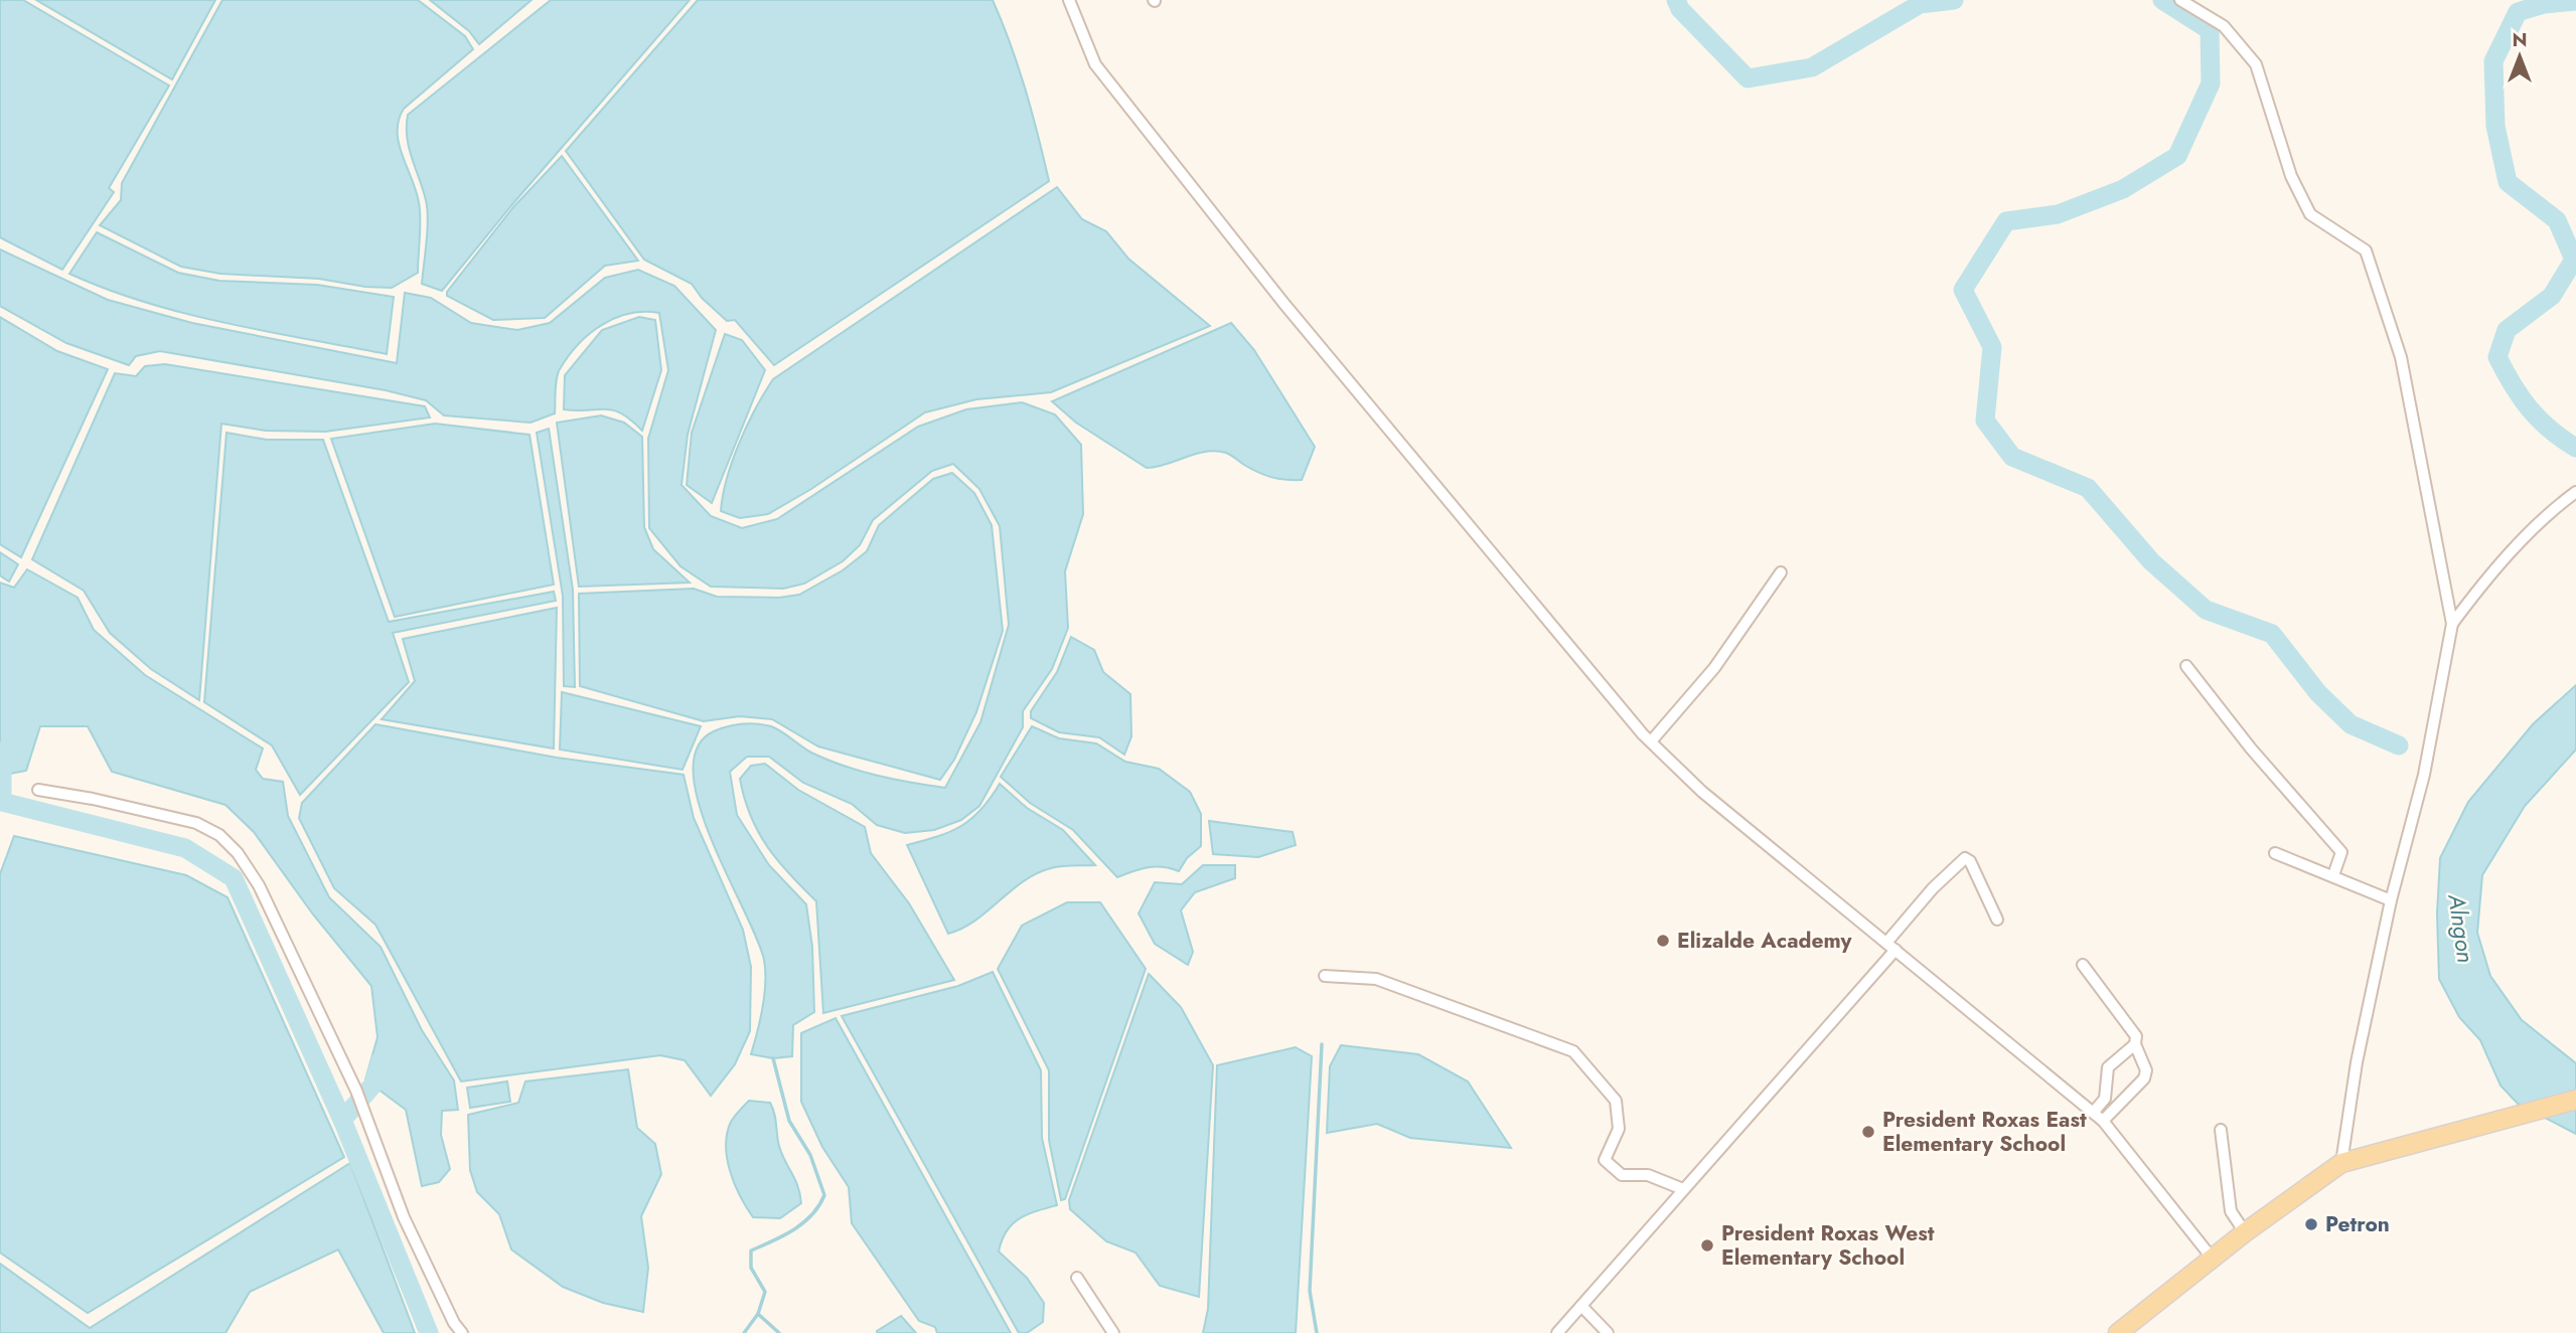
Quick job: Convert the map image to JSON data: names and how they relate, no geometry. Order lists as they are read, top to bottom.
{
  "water": ["Alngon"],
  "places": [
    "Elizalde Academy",
    "President Roxas East Elementary School",
    "Petron",
    "President Roxas West Elementary School"
  ],
  "north": "top"
}
